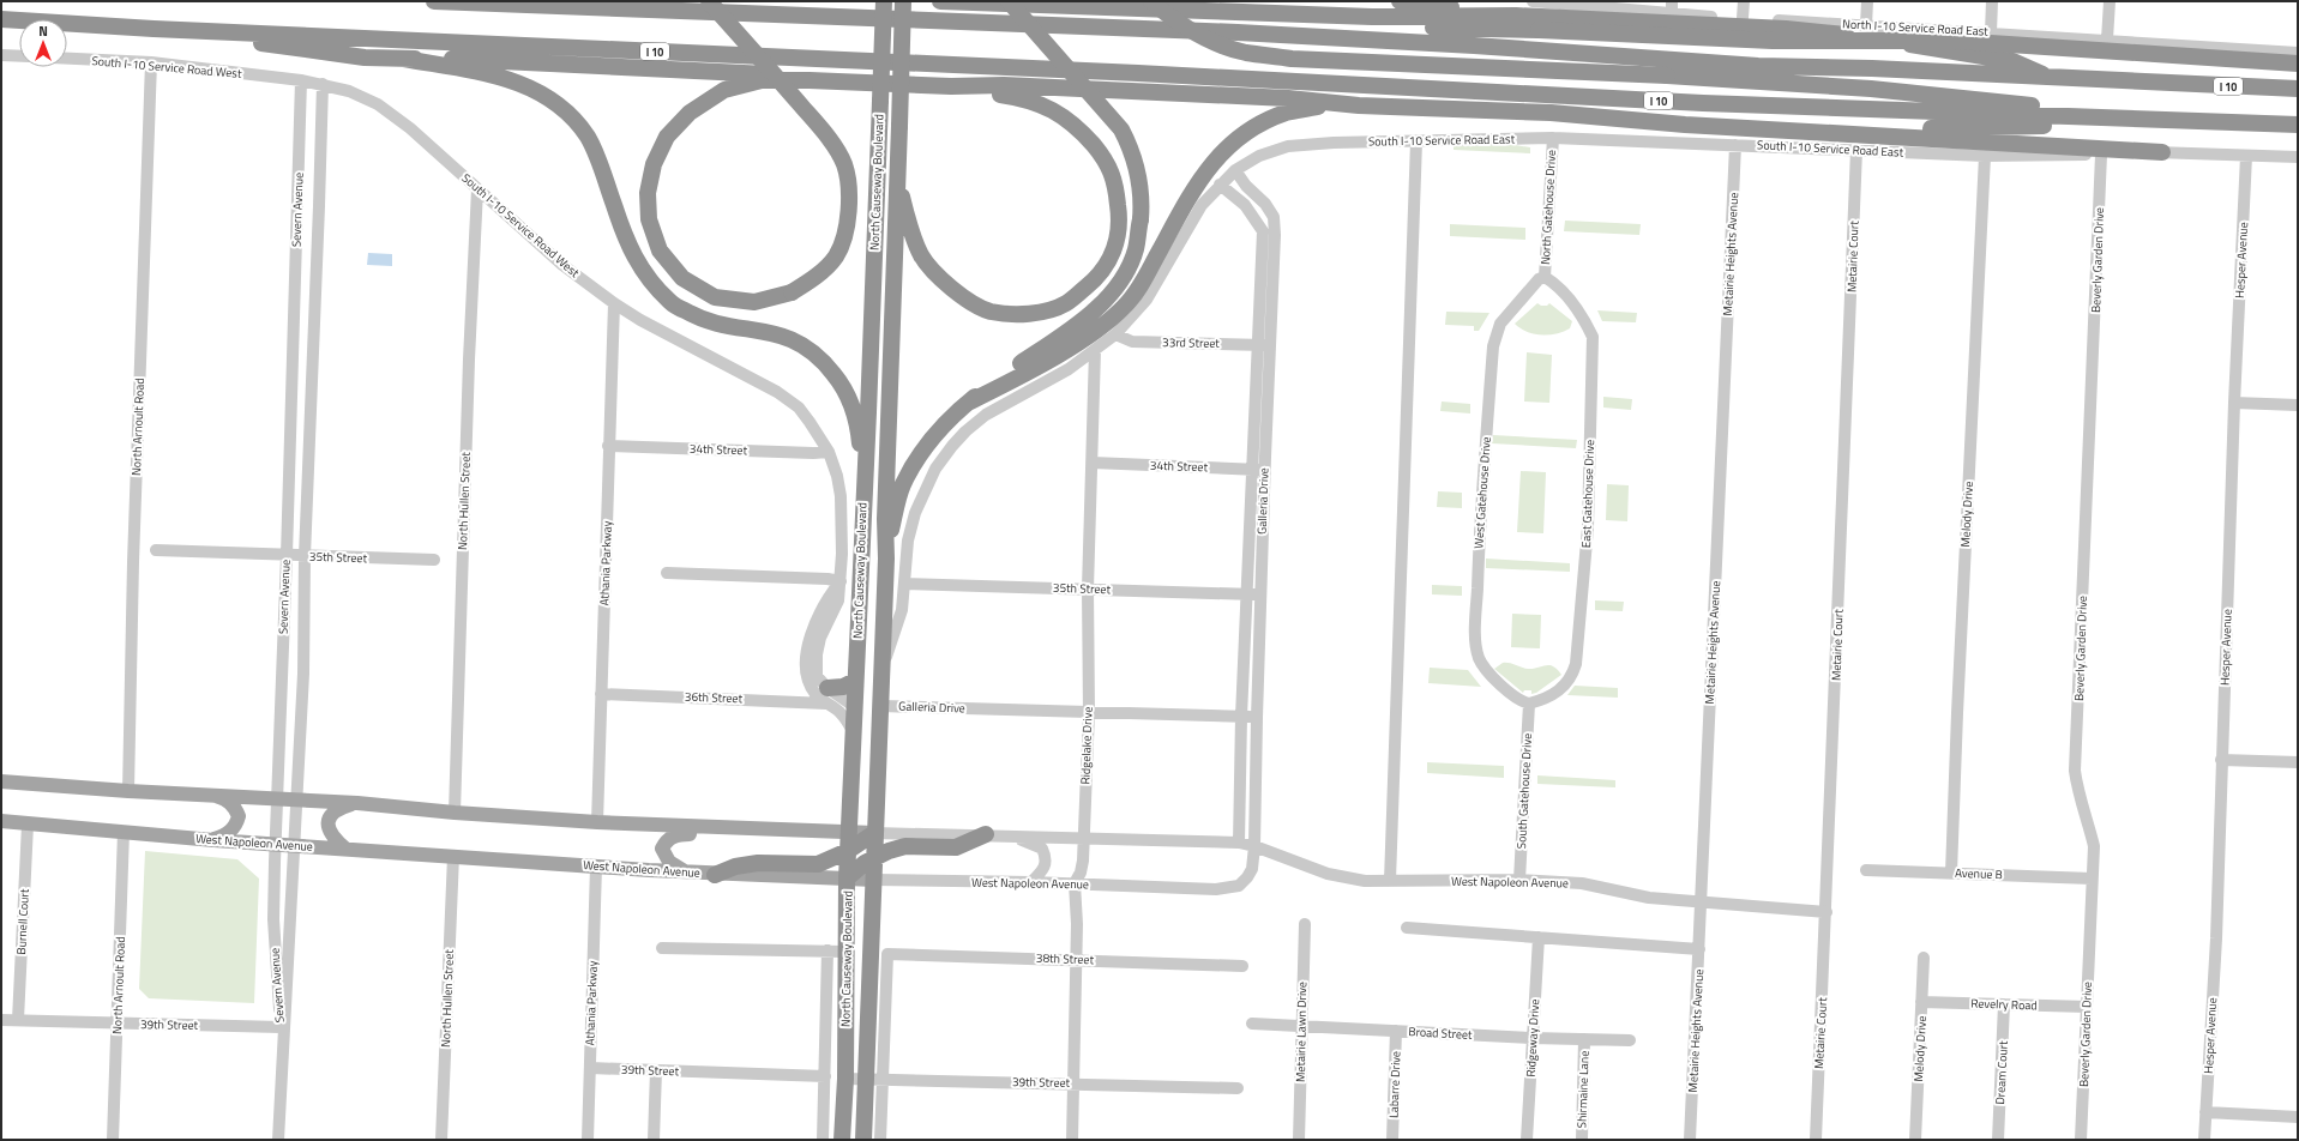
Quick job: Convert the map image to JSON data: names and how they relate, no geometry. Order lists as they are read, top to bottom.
{
  "streets": {
    "highway": ["I 10", "North Causeway Boulevard"],
    "main road": ["West Napoleon Avenue"],
    "street": [
      "North I-10 Service Road East",
      "South I-10 Service Road West",
      "South I-10 Service Road East",
      "North Gatehouse Drive",
      "Severn Avenue",
      "Metairie Heights Avenue",
      "Metairie Court",
      "Beverly Garden Drive",
      "Hesper Avenue",
      "33rd Street",
      "North Arnoult Road",
      "34th Street",
      "West Gatehouse Drive",
      "East Gatehouse Drive",
      "North Hullen Street",
      "Galleria Drive",
      "Melody Drive",
      "35th Street",
      "Athania Parkway",
      "36th Street",
      "Ridgelake Drive",
      "South Gatehouse Drive",
      "Avenue B",
      "Burnell Court",
      "38th Street",
      "Revelry Road",
      "39th Street",
      "Metairie Lawn Drive",
      "Broad Street",
      "Ridgeway Drive",
      "Dream Court",
      "Labarre Drive",
      "Shirmaine Lane"
    ]
  },
  "crossings": [
    ["South I-10 Service Road West", "North Causeway Boulevard"],
    ["South I-10 Service Road West", "Severn Avenue"],
    ["South I-10 Service Road West", "North Arnoult Road"],
    ["South I-10 Service Road West", "34th Street"],
    ["South I-10 Service Road West", "North Hullen Street"],
    ["South I-10 Service Road West", "Athania Parkway"],
    ["South I-10 Service Road West", "36th Street"],
    ["South I-10 Service Road East", "North Causeway Boulevard"],
    ["South I-10 Service Road East", "North Gatehouse Drive"],
    ["South I-10 Service Road East", "Metairie Heights Avenue"],
    ["South I-10 Service Road East", "Metairie Court"],
    ["South I-10 Service Road East", "Beverly Garden Drive"],
    ["South I-10 Service Road East", "Hesper Avenue"],
    ["South I-10 Service Road East", "33rd Street"],
    ["South I-10 Service Road East", "Galleria Drive"],
    ["South I-10 Service Road East", "Melody Drive"],
    ["South I-10 Service Road East", "35th Street"],
    ["South I-10 Service Road East", "Ridgelake Drive"],
    ["North Causeway Boulevard", "Galleria Drive"],
    ["North Causeway Boulevard", "West Napoleon Avenue"],
    ["North Causeway Boulevard", "39th Street"],
    ["North Gatehouse Drive", "West Gatehouse Drive"],
    ["North Gatehouse Drive", "East Gatehouse Drive"],
    ["Severn Avenue", "35th Street"],
    ["Severn Avenue", "West Napoleon Avenue"],
    ["Severn Avenue", "39th Street"],
    ["Metairie Heights Avenue", "West Napoleon Avenue"],
    ["Metairie Court", "West Napoleon Avenue"],
    ["Beverly Garden Drive", "Avenue B"],
    ["Beverly Garden Drive", "Revelry Road"],
    ["33rd Street", "Galleria Drive"],
    ["North Arnoult Road", "West Napoleon Avenue"],
    ["North Arnoult Road", "39th Street"],
    ["34th Street", "Galleria Drive"],
    ["34th Street", "Athania Parkway"],
    ["34th Street", "Ridgelake Drive"],
    ["West Gatehouse Drive", "East Gatehouse Drive"],
    ["West Gatehouse Drive", "South Gatehouse Drive"],
    ["East Gatehouse Drive", "South Gatehouse Drive"],
    ["North Hullen Street", "West Napoleon Avenue"],
    ["Galleria Drive", "35th Street"],
    ["Galleria Drive", "Ridgelake Drive"],
    ["Galleria Drive", "West Napoleon Avenue"],
    ["Melody Drive", "Avenue B"],
    ["Melody Drive", "Revelry Road"],
    ["35th Street", "Ridgelake Drive"],
    ["Athania Parkway", "36th Street"],
    ["Athania Parkway", "West Napoleon Avenue"],
    ["Athania Parkway", "39th Street"],
    ["Ridgelake Drive", "West Napoleon Avenue"],
    ["Ridgelake Drive", "38th Street"],
    ["Ridgelake Drive", "39th Street"],
    ["South Gatehouse Drive", "West Napoleon Avenue"],
    ["West Napoleon Avenue", "Burnell Court"],
    ["Burnell Court", "39th Street"],
    ["38th Street", "39th Street"],
    ["Revelry Road", "Dream Court"],
    ["Metairie Lawn Drive", "Broad Street"],
    ["Broad Street", "Ridgeway Drive"],
    ["Broad Street", "Labarre Drive"],
    ["Broad Street", "Shirmaine Lane"]
  ],
  "north": "top"
}
